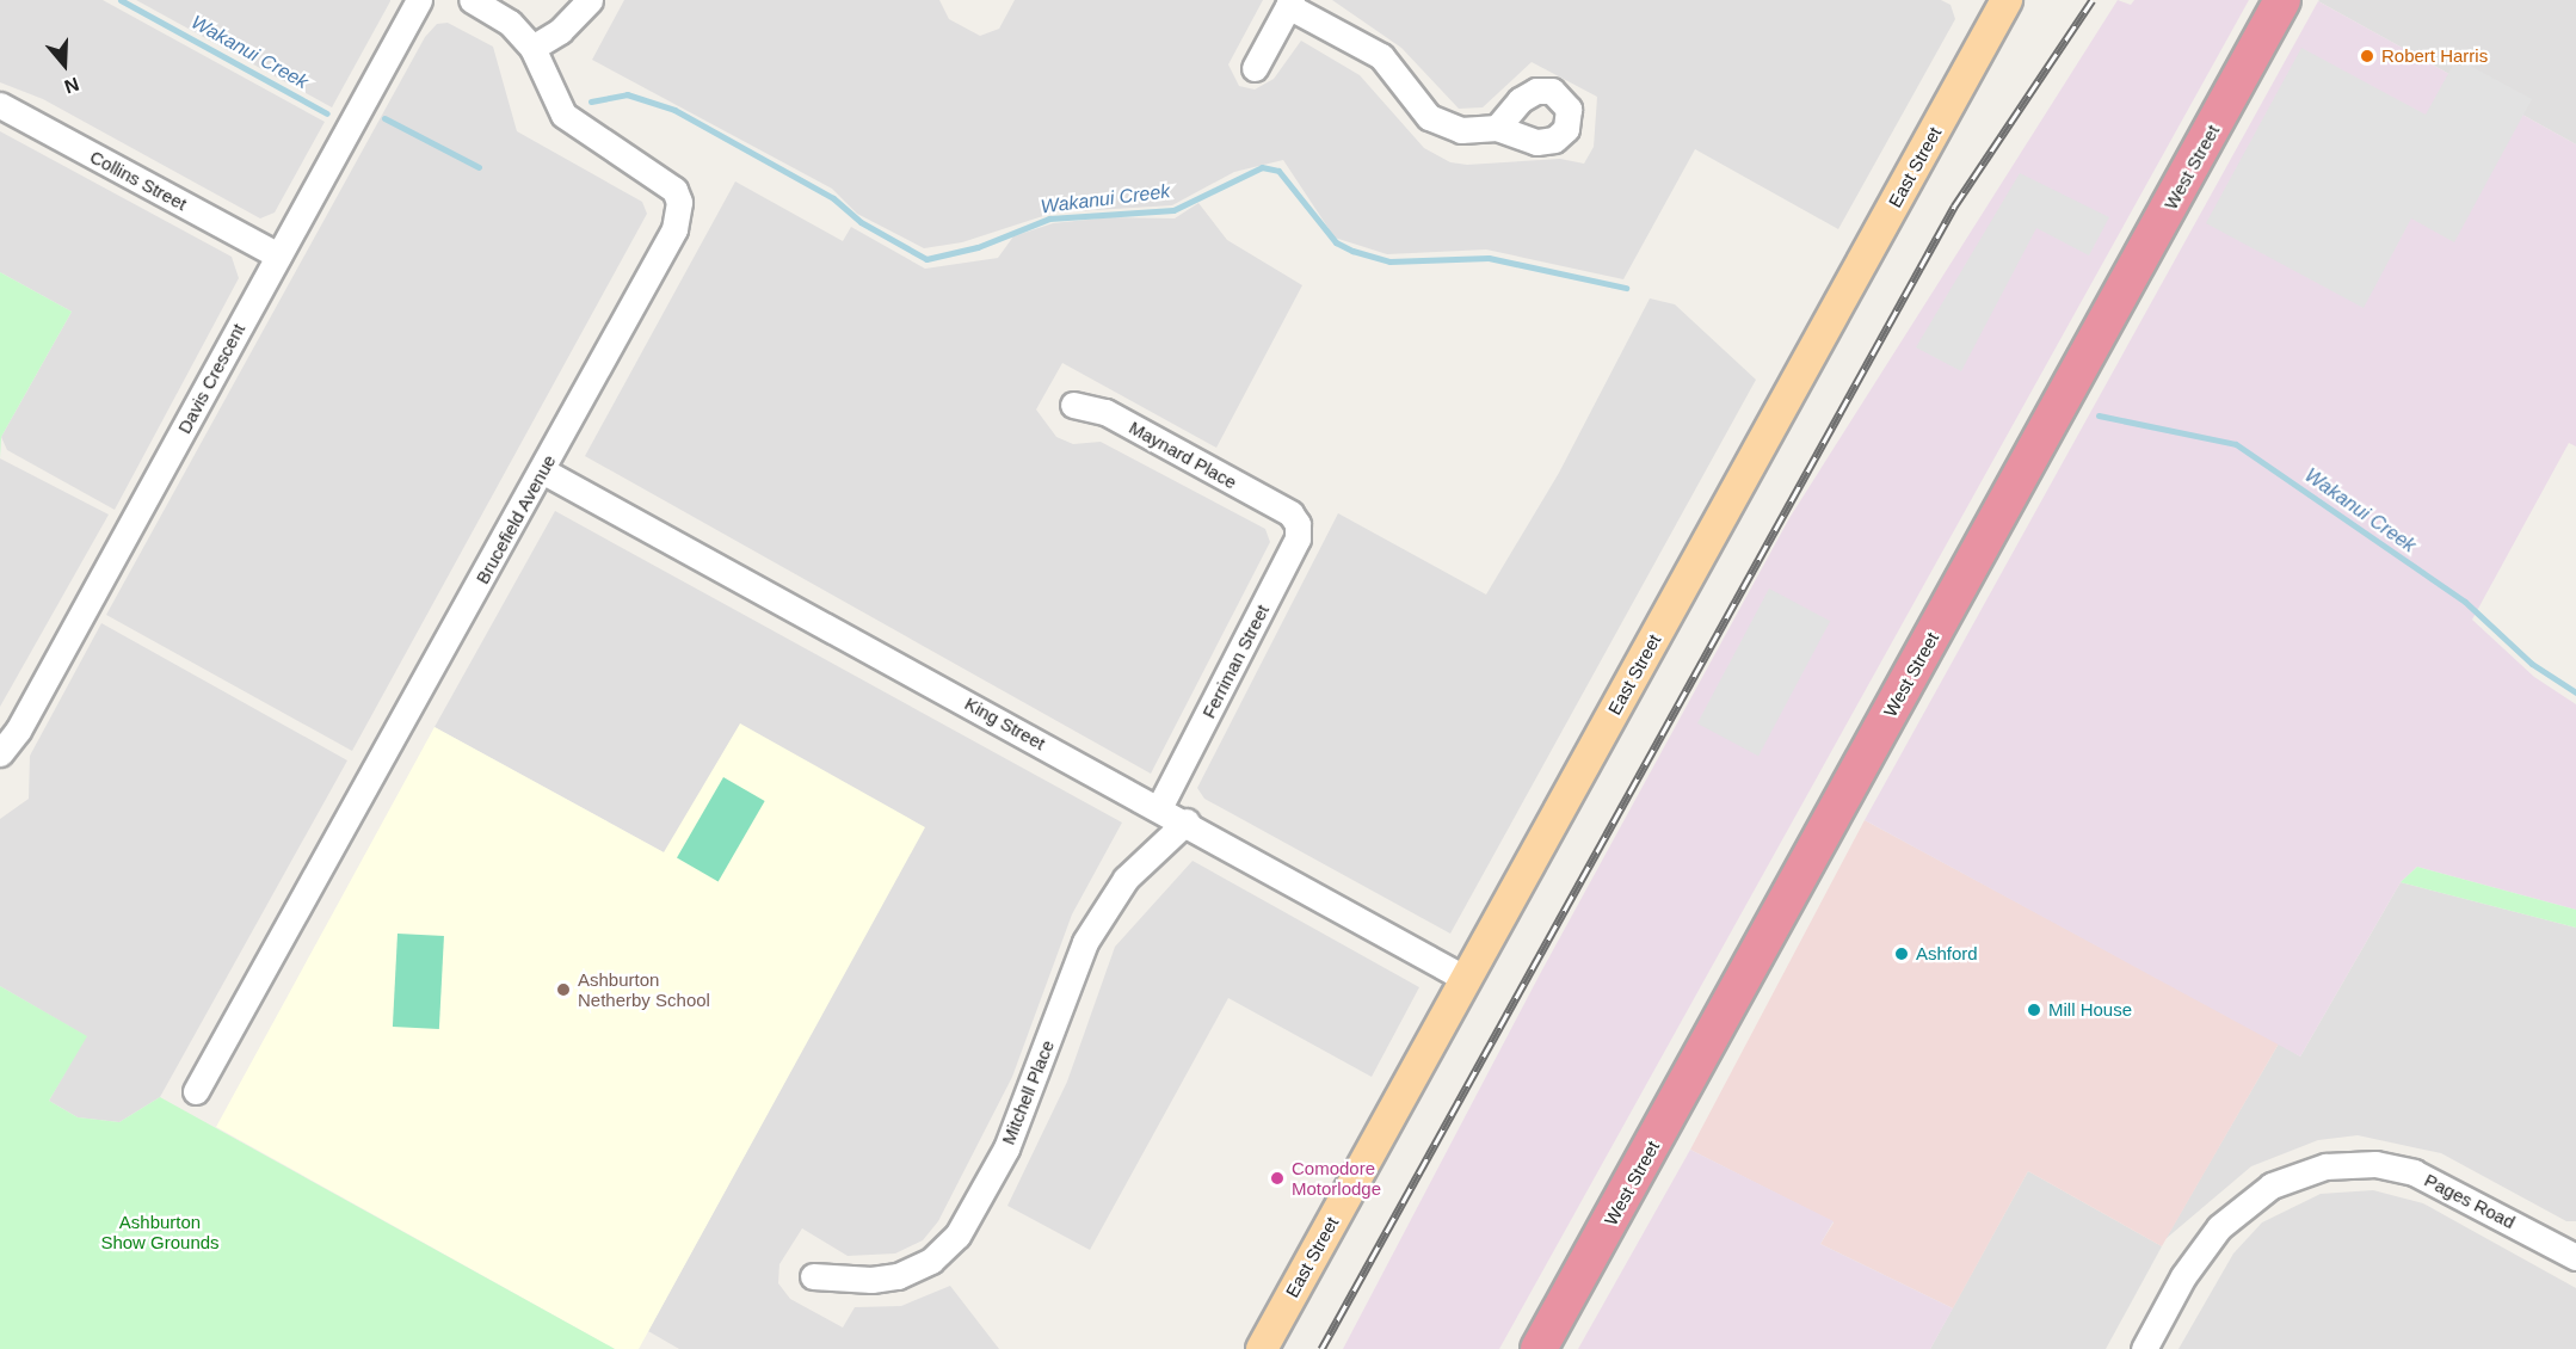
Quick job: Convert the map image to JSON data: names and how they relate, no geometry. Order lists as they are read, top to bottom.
{
  "streets": {
    "highway": ["West Street"],
    "main road": ["East Street"],
    "street": [
      "Collins Street",
      "Davis Crescent",
      "Maynard Place",
      "Brucefield Avenue",
      "Ferriman Street",
      "King Street",
      "Mitchell Place",
      "Pages Road"
    ]
  },
  "crossings": [
    ["East Street", "King Street"],
    ["Collins Street", "Davis Crescent"],
    ["Maynard Place", "Ferriman Street"],
    ["Brucefield Avenue", "King Street"],
    ["Ferriman Street", "King Street"],
    ["King Street", "Mitchell Place"]
  ],
  "water": ["Wakanui Creek"],
  "parks": ["Ashburton Show Grounds"],
  "places": [
    "Robert Harris",
    "Ashford",
    "Ashburton Netherby School",
    "Mill House",
    "Comodore Motorlodge"
  ],
  "north": "bottom"
}
